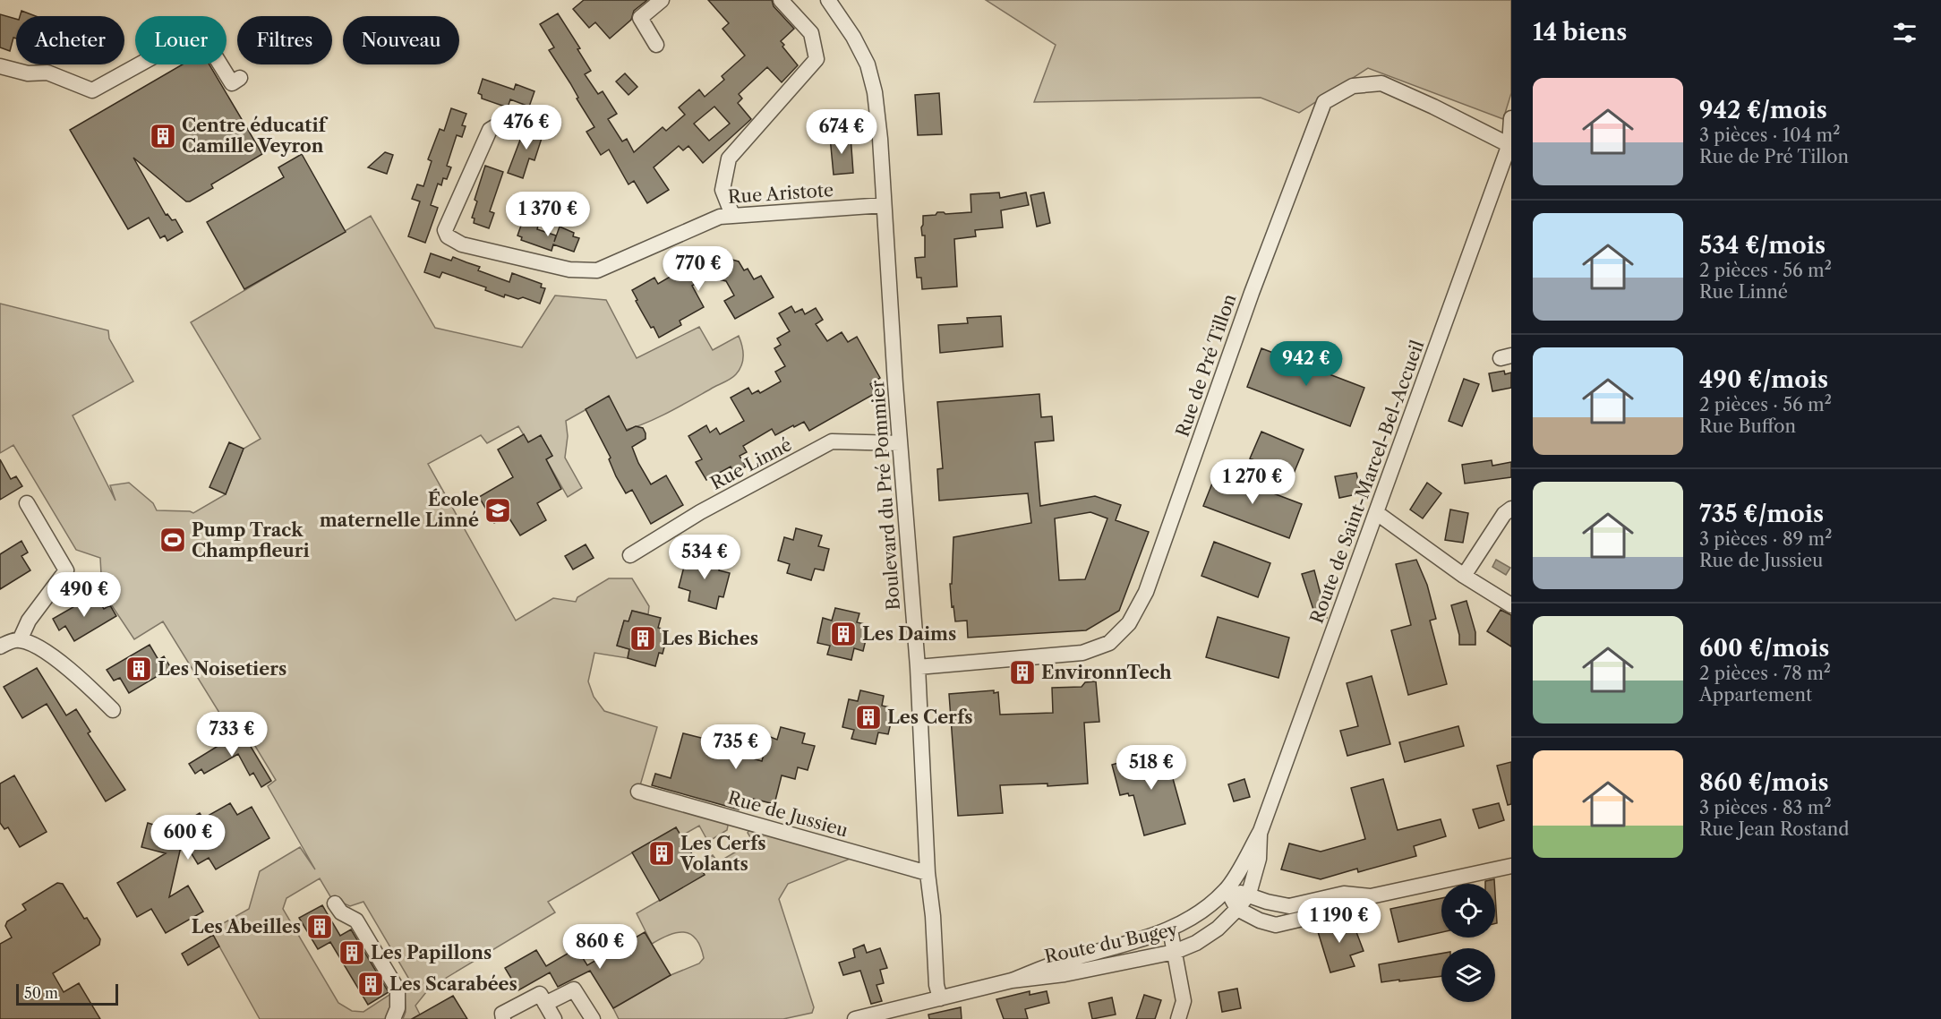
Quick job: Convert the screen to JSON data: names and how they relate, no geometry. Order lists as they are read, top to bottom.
{
  "streets": {
    "street": [
      "Rue Aristote",
      "Rue de Pré Tillon",
      "Rue Linné",
      "Route de Saint-Marcel-Bel-Accueil",
      "Boulevard du Pré Pommier",
      "Rue de Jussieu",
      "Route du Bugey"
    ]
  },
  "crossings": [
    ["Rue Aristote", "Boulevard du Pré Pommier"],
    ["Rue de Pré Tillon", "Route de Saint-Marcel-Bel-Accueil"],
    ["Rue de Pré Tillon", "Boulevard du Pré Pommier"],
    ["Rue Linné", "Boulevard du Pré Pommier"],
    ["Route de Saint-Marcel-Bel-Accueil", "Route du Bugey"],
    ["Boulevard du Pré Pommier", "Rue de Jussieu"],
    ["Boulevard du Pré Pommier", "Route du Bugey"]
  ],
  "places": {
    "building": [
      "Centre éducatif Camille Veyron",
      "Les Daims",
      "Les Biches",
      "Les Noisetiers",
      "EnvironnTech",
      "Les Cerfs",
      "Les Cerfs Volants",
      "Les Abeilles",
      "Les Papillons",
      "Les Scarabées"
    ],
    "school or university": ["École maternelle Linné"],
    "sports": ["Pump Track Champfleuri"]
  },
  "scale_bar": "50 m",
  "page": {
    "heading": "14 biens",
    "chip": [
      "Acheter",
      "Louer",
      "Filtres",
      "Nouveau"
    ],
    "list": [
      {
        "name": "942 €/mois",
        "note": "3 pièces · 104 m² · Rue de Pré Tillon"
      },
      {
        "name": "534 €/mois",
        "note": "2 pièces · 56 m² · Rue Linné"
      },
      {
        "name": "490 €/mois",
        "note": "2 pièces · 56 m² · Rue Buffon"
      },
      {
        "name": "735 €/mois",
        "note": "3 pièces · 89 m² · Rue de Jussieu"
      },
      {
        "name": "600 €/mois",
        "note": "2 pièces · 78 m² · Appartement"
      },
      {
        "name": "860 €/mois",
        "note": "3 pièces · 83 m² · Rue Jean Rostand"
      }
    ],
    "price": [
      "476 €",
      "674 €",
      "1 370 €",
      "770 €",
      "942 €",
      "1 270 €",
      "534 €",
      "490 €",
      "733 €",
      "735 €",
      "518 €",
      "600 €",
      "1 190 €",
      "860 €"
    ],
    "scale": "50 m"
  }
}
